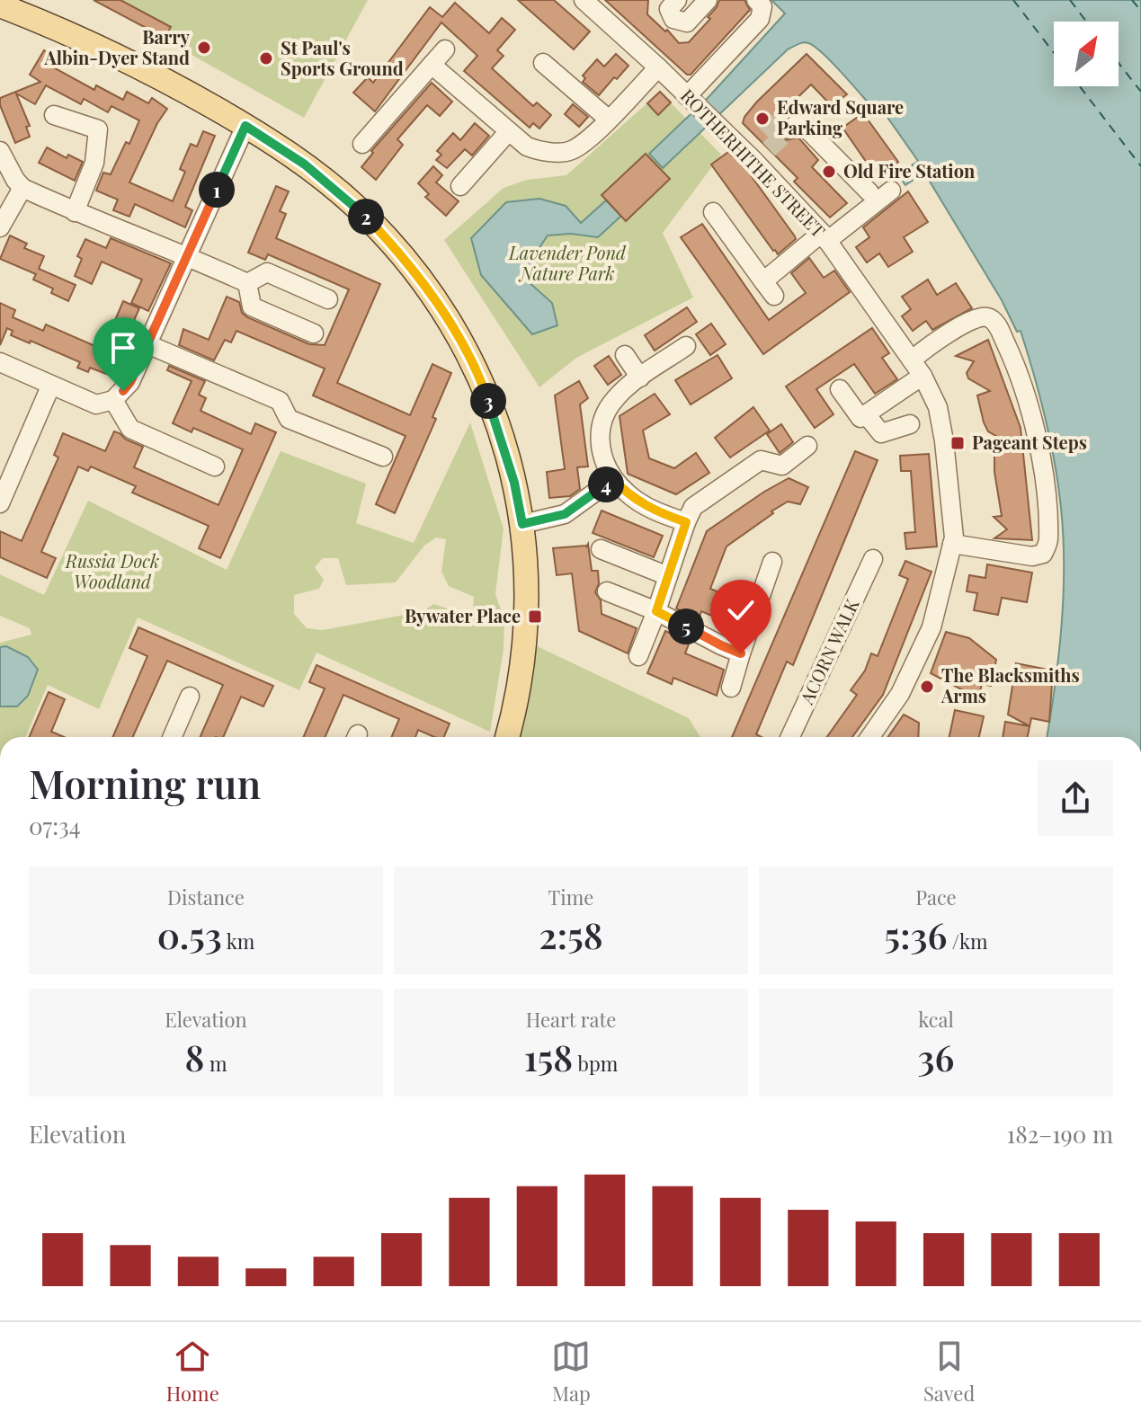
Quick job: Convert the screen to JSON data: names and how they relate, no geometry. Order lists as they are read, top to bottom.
{
  "streets": {
    "street": ["ROTHERHITHE STREET", "ACORN WALK"]
  },
  "parks": ["Lavender Pond Nature Park", "Russia Dock Woodland"],
  "places": {
    "other": [
      "Barry Albin-Dyer Stand",
      "St Paul's Sports Ground",
      "Edward Square Parking",
      "Old Fire Station",
      "The Blacksmiths Arms"
    ],
    "transit": ["Pageant Steps", "Bywater Place"]
  },
  "north": "top right",
  "page": {
    "pins": [
      "1",
      "2",
      "3",
      "4",
      "5"
    ],
    "heading": ["Morning run", "07:34"],
    "stats": [
      ["Distance", "0.53 km"],
      ["Time", "2:58"],
      ["Pace", "5:36 /km"],
      ["Elevation", "8 m"],
      ["Heart rate", "158 bpm"],
      ["kcal", "36"]
    ],
    "chart": ["Elevation", "182–190 m"],
    "tabs": ["Home", "Map", "Saved"]
  }
}
